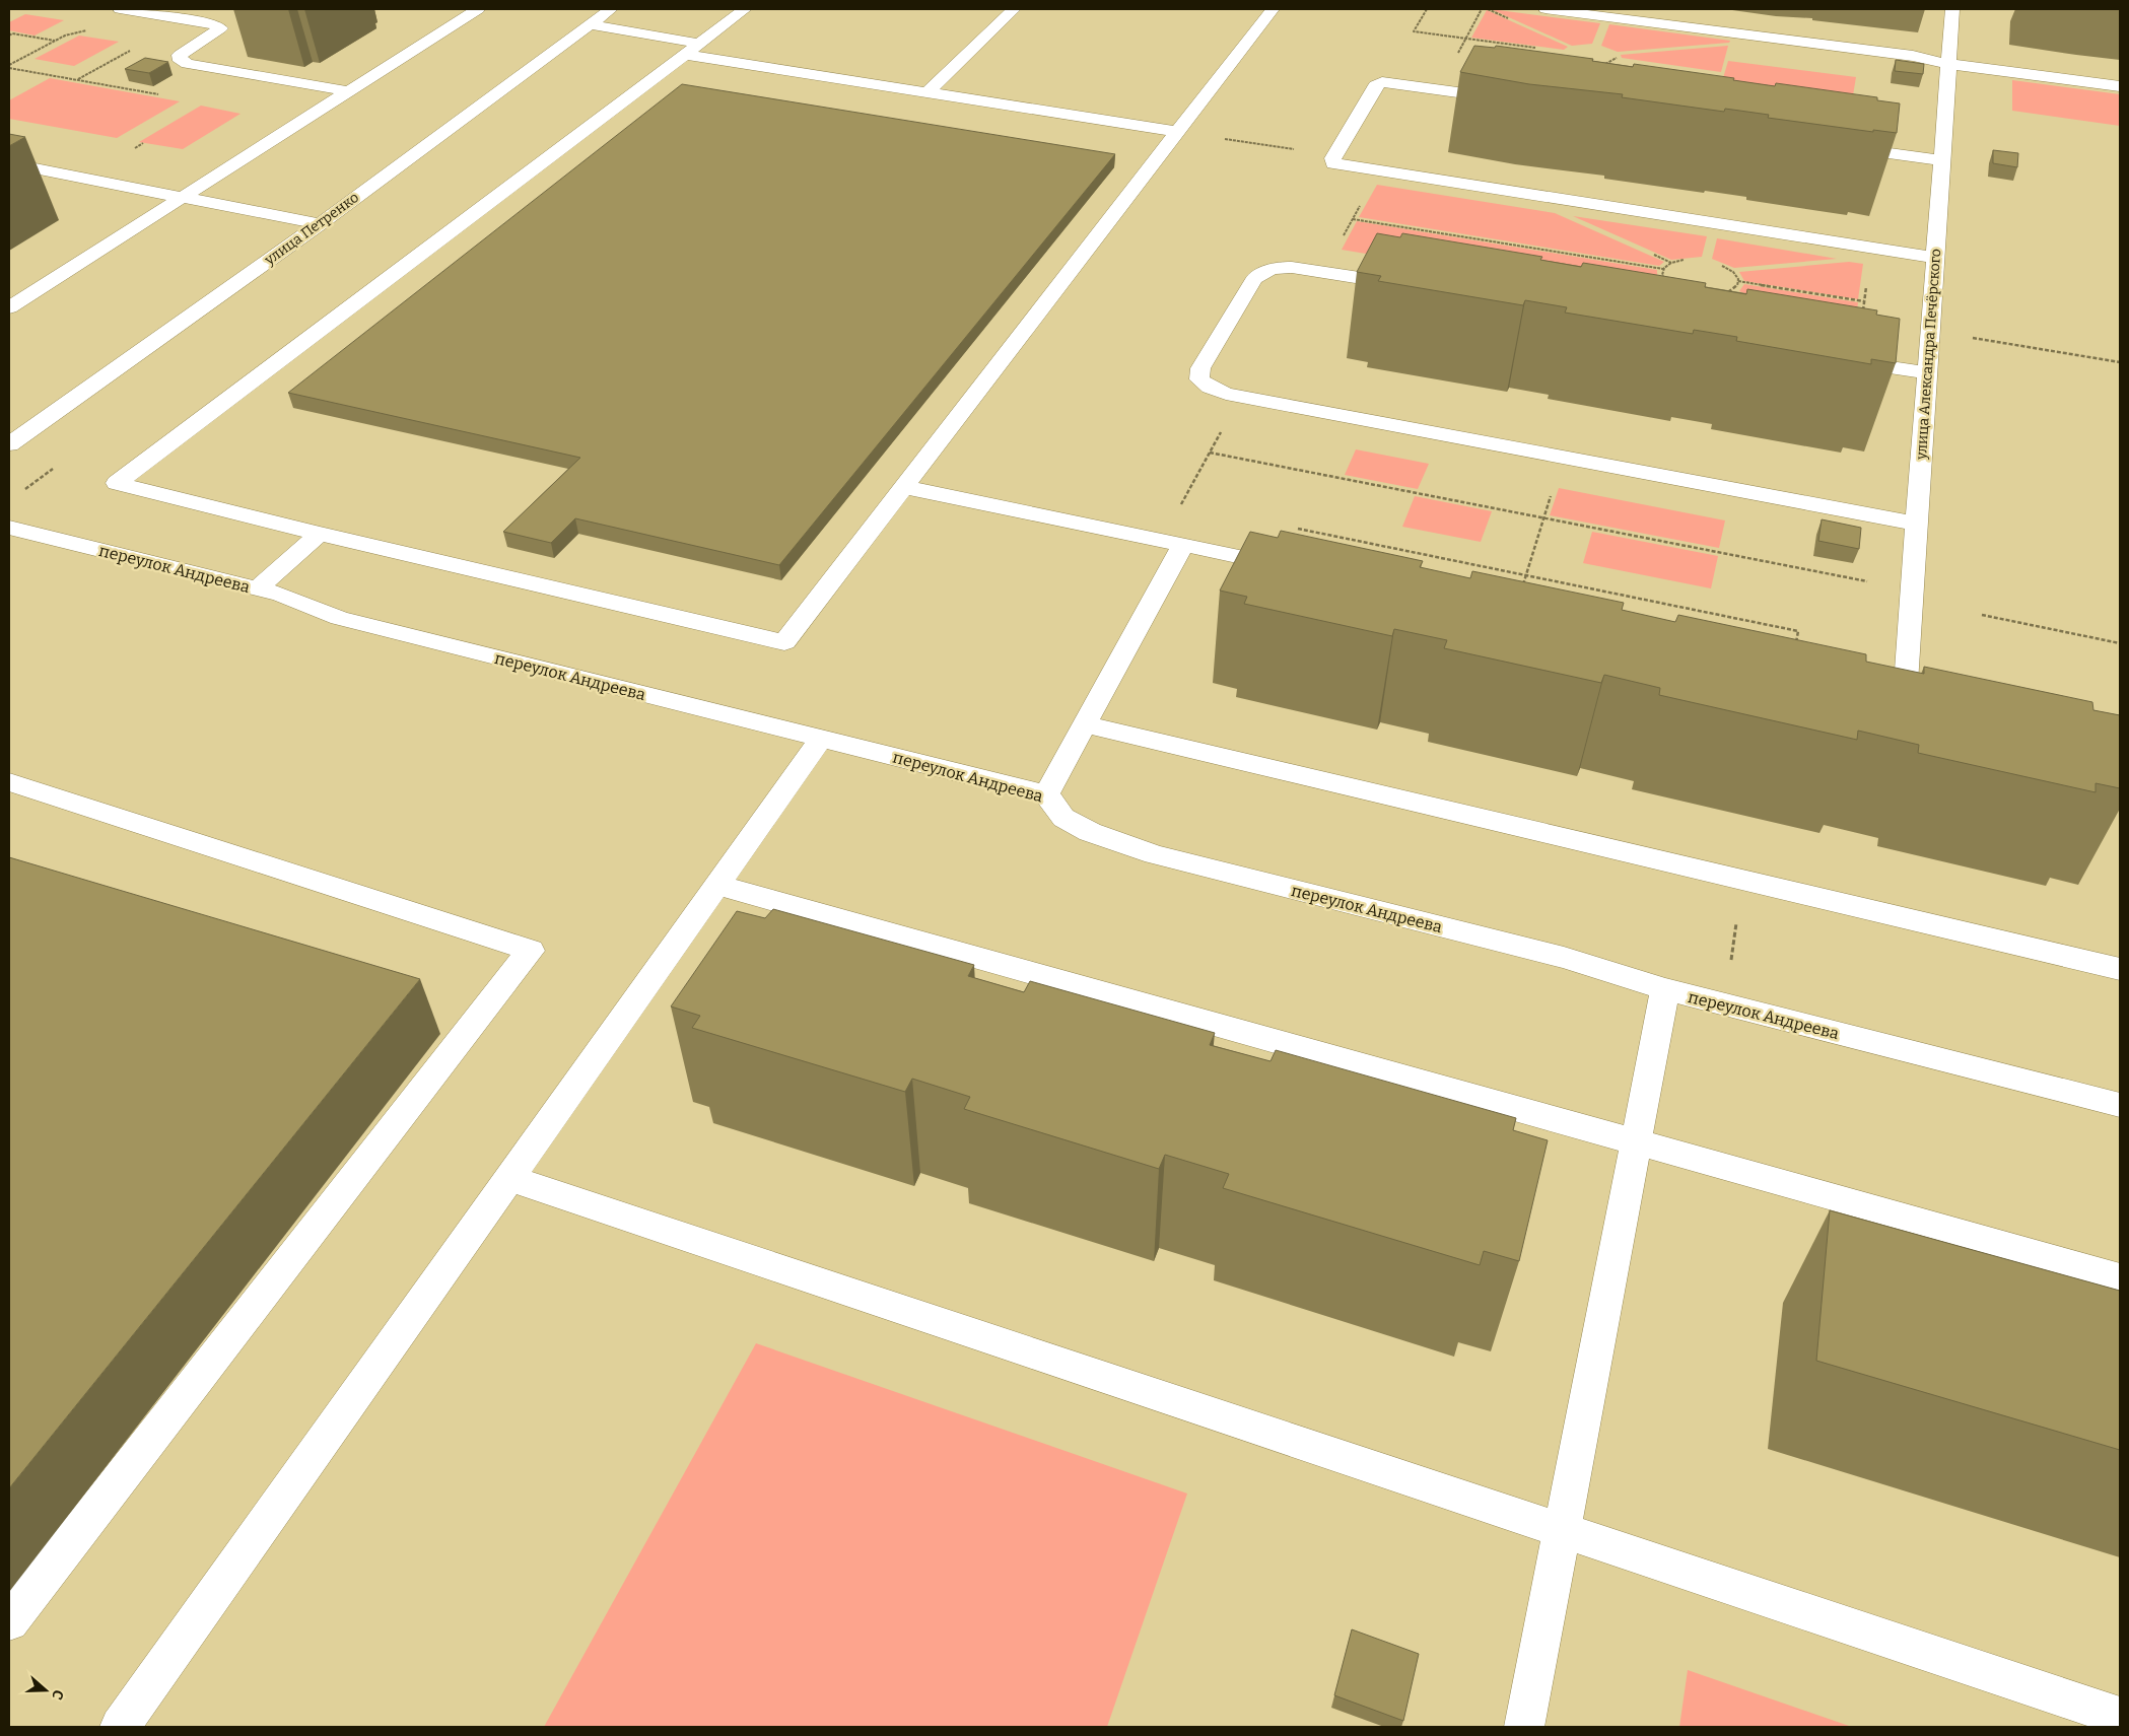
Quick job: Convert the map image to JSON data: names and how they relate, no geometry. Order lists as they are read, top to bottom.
{
  "streets": {
    "street": ["улица Петренко", "улица Александра Печёрского", "переулок Андреева"]
  },
  "north": "right"
}
